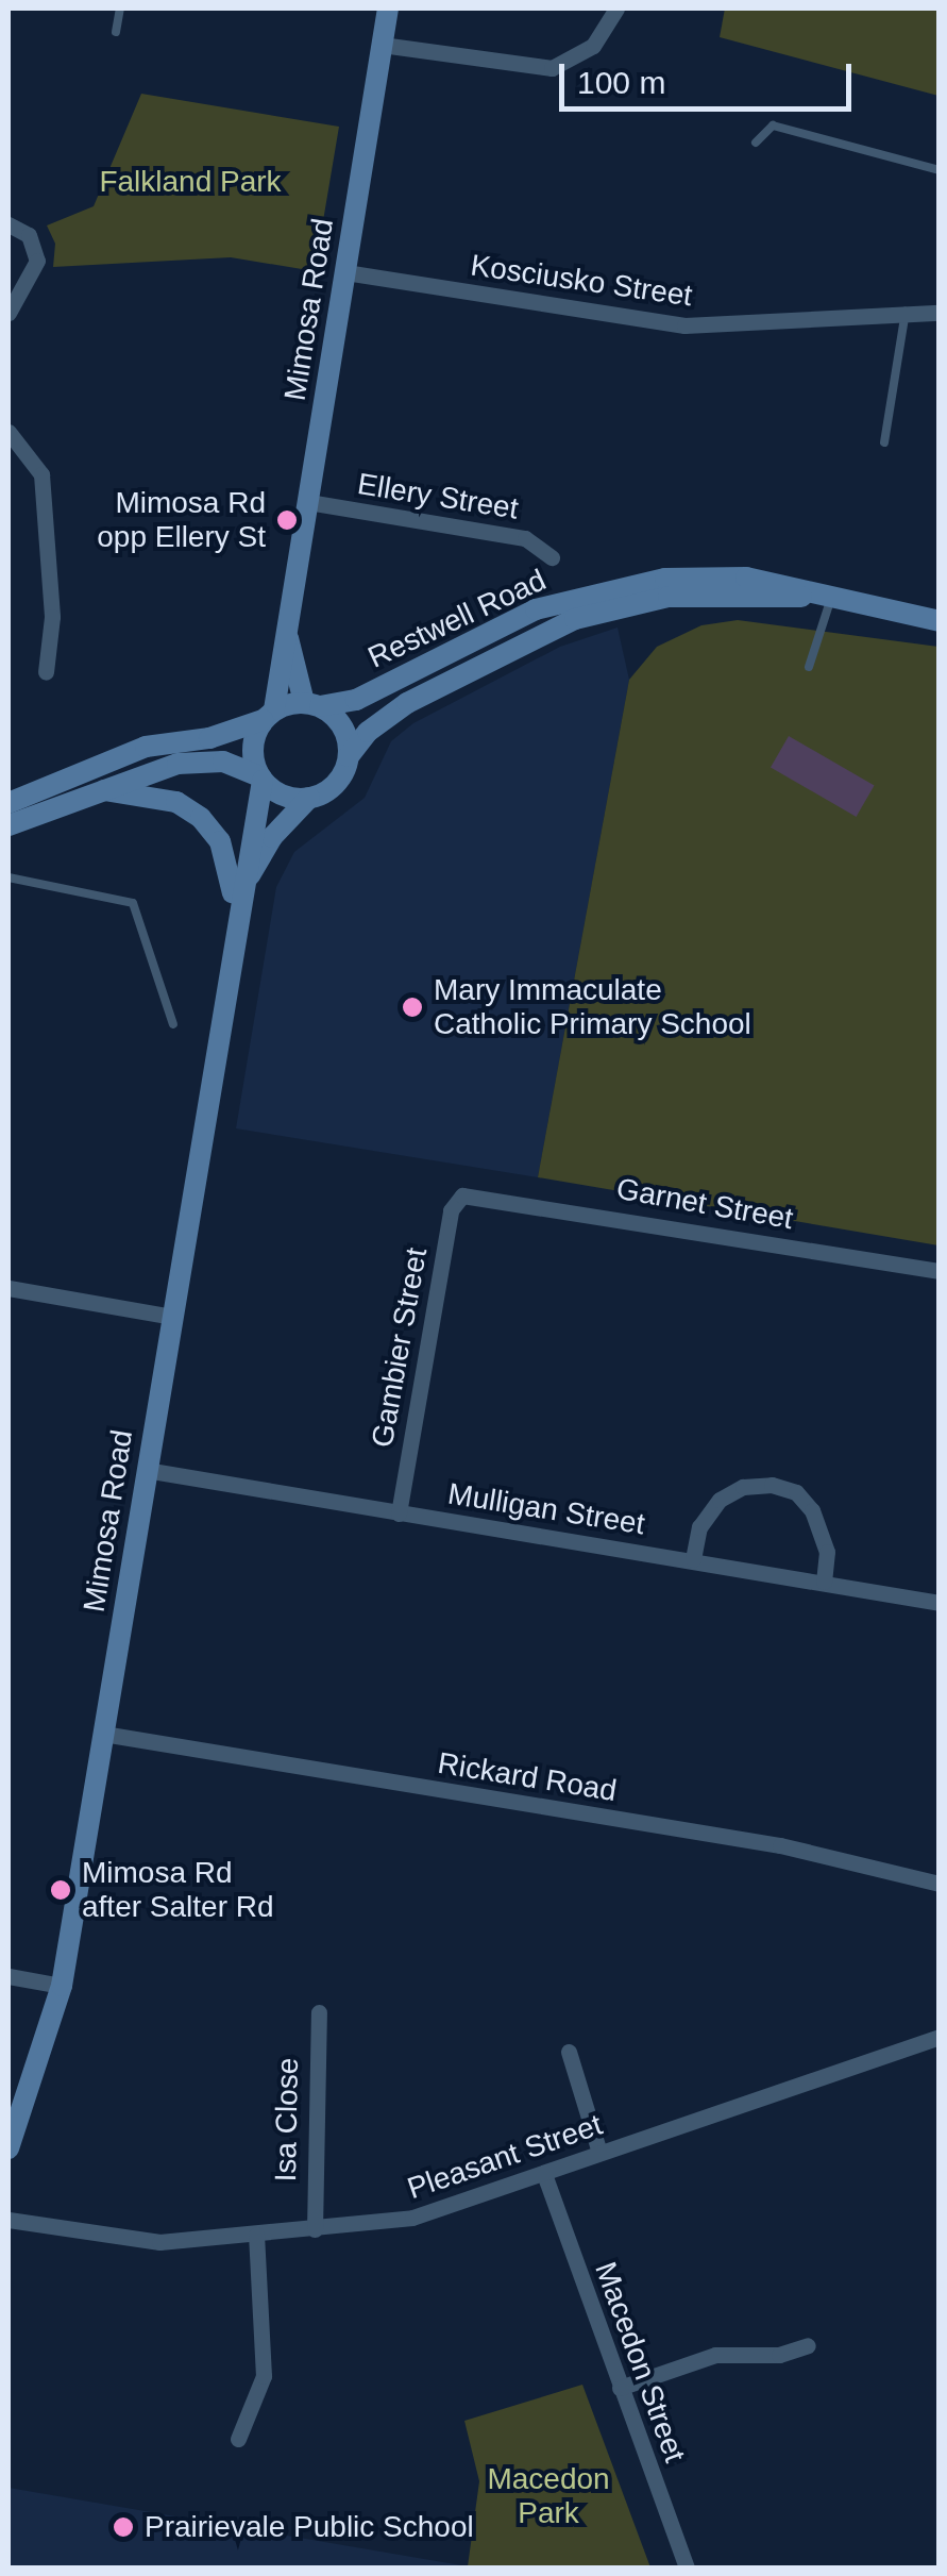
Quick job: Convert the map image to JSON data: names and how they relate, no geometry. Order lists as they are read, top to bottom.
{
  "streets": {
    "main road": ["Mimosa Road", "Restwell Road"],
    "street": [
      "Kosciusko Street",
      "Ellery Street",
      "Garnet Street",
      "Gambier Street",
      "Mulligan Street",
      "Rickard Road",
      "Isa Close",
      "Pleasant Street",
      "Macedon Street"
    ]
  },
  "crossings": [
    ["Kosciusko Street", "Mimosa Road"],
    ["Mimosa Road", "Ellery Street"],
    ["Mimosa Road", "Restwell Road"],
    ["Mimosa Road", "Mulligan Street"],
    ["Mimosa Road", "Rickard Road"],
    ["Garnet Street", "Gambier Street"],
    ["Gambier Street", "Mulligan Street"],
    ["Isa Close", "Pleasant Street"],
    ["Pleasant Street", "Macedon Street"]
  ],
  "parks": ["Falkland Park", "Macedon Park"],
  "places": [
    "Mimosa Rd opp Ellery St",
    "Mary Immaculate Catholic Primary School",
    "Mimosa Rd after Salter Rd",
    "Prairievale Public School"
  ],
  "scale_bar": "100 m"
}
